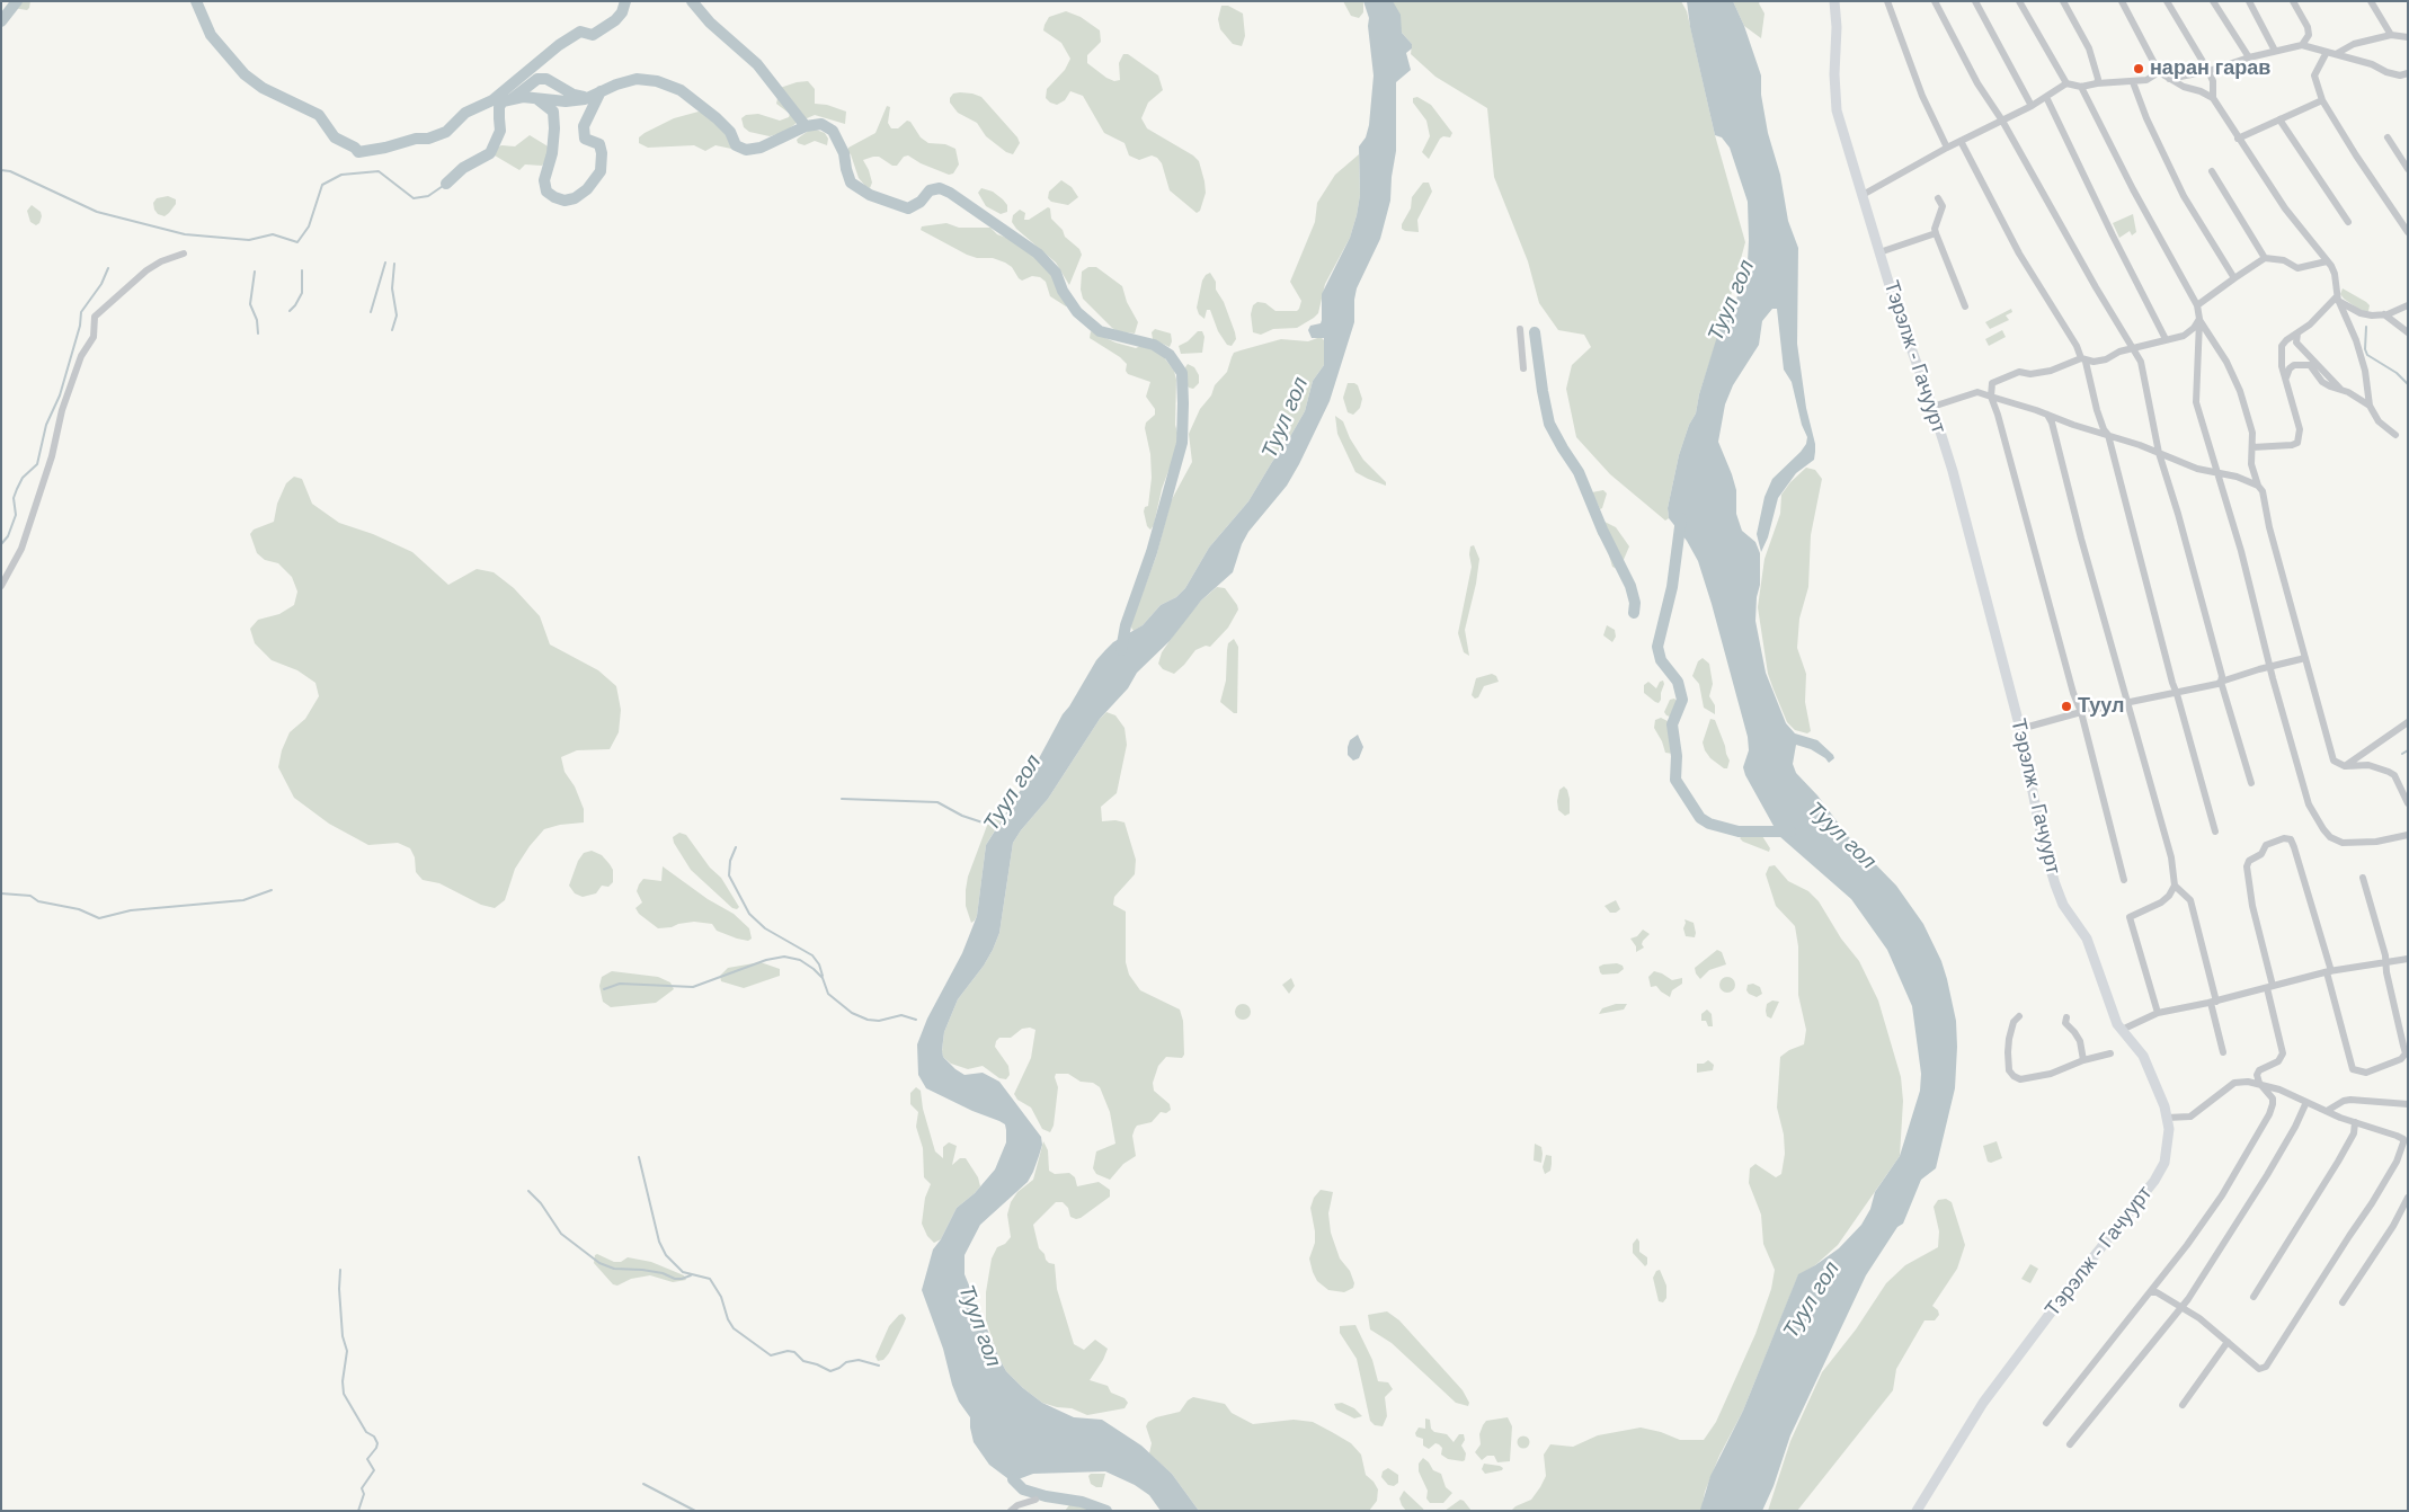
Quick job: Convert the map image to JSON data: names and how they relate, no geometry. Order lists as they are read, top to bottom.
{
  "streets": {
    "main road": ["Тэрэлж - Гачуурт"]
  },
  "water": ["Туул гол"],
  "places": ["наран гарав", "Туул"]
}
